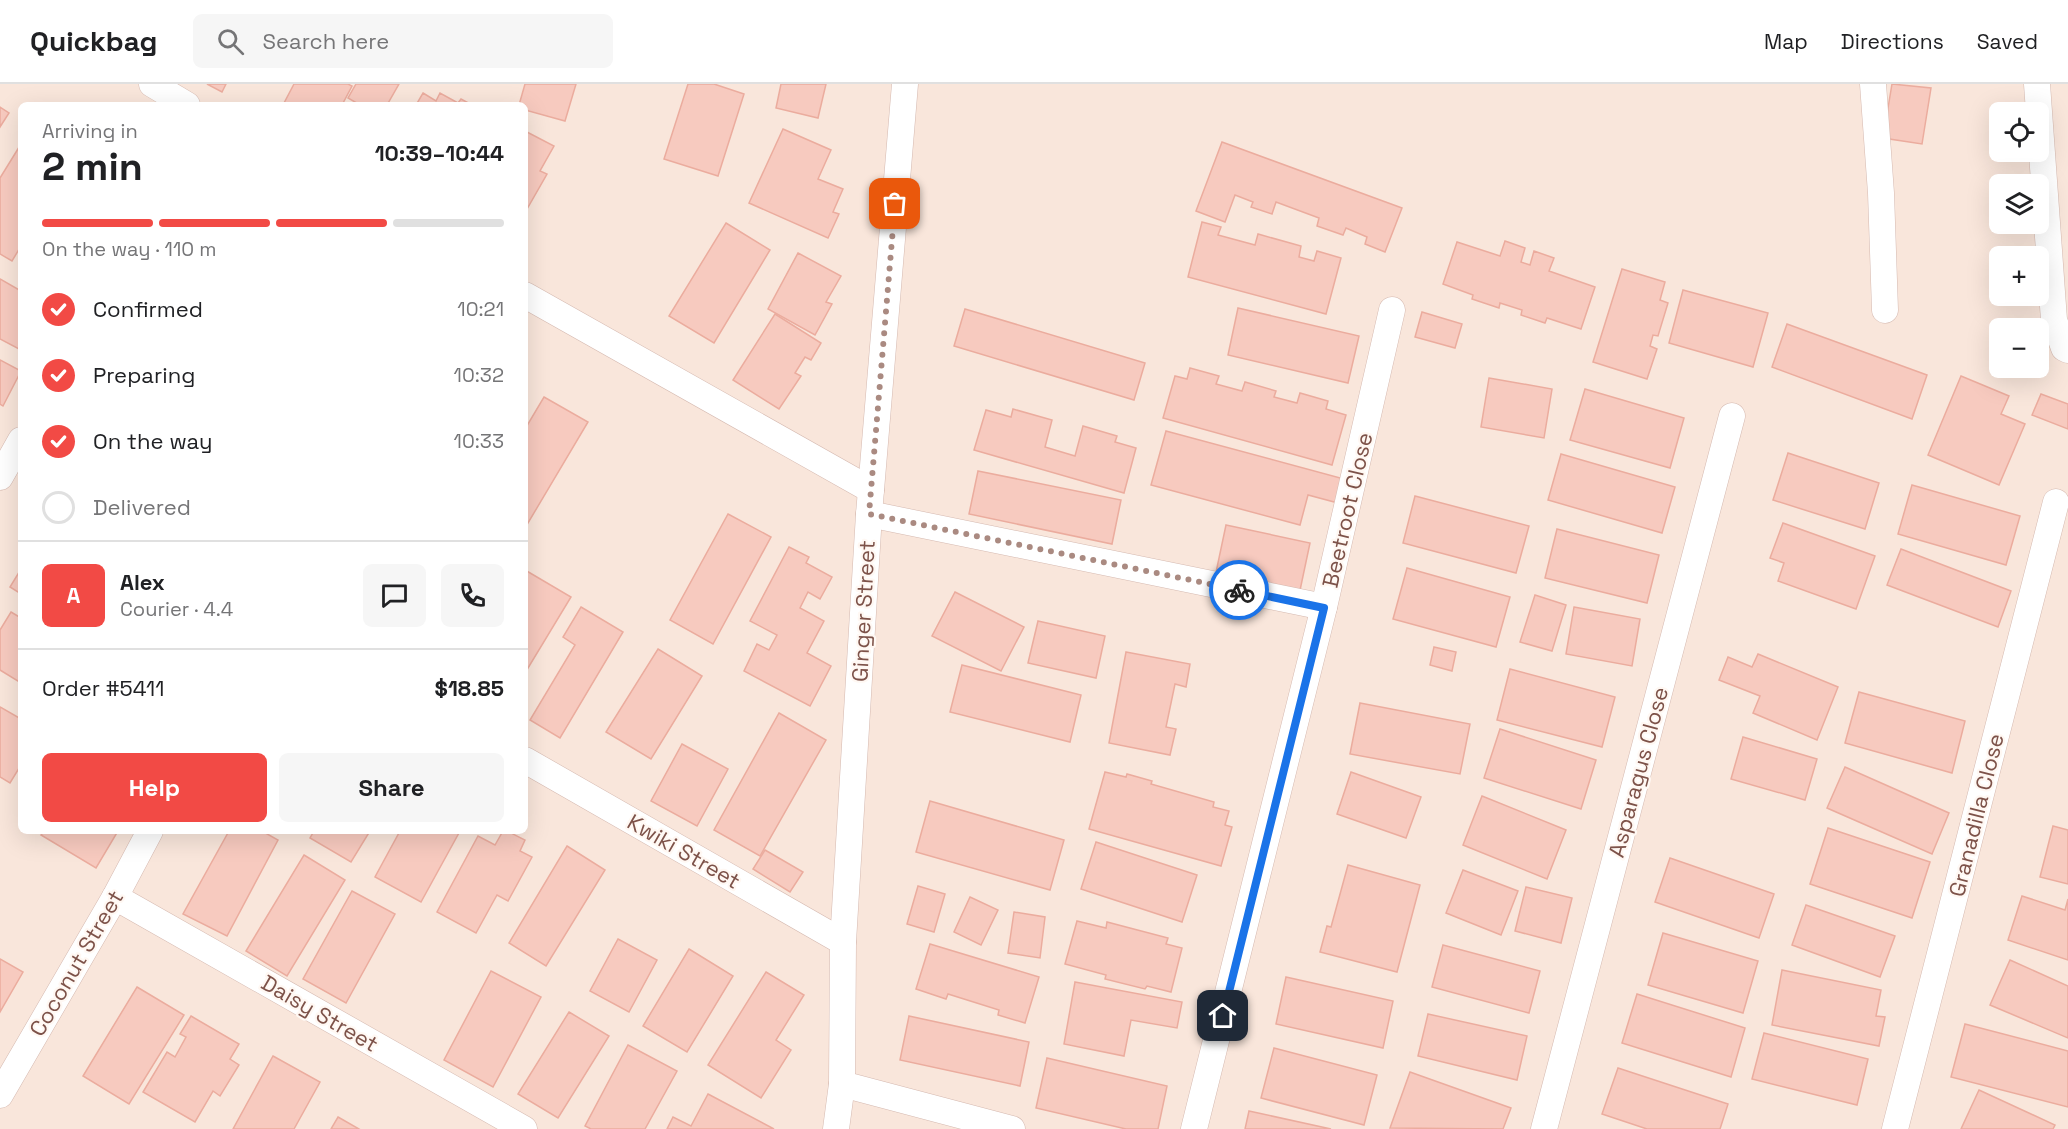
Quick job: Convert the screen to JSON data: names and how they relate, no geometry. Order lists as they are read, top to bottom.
{
  "streets": {
    "street": [
      "Beetroot Close",
      "Ginger Street",
      "Asparagus Close",
      "Granadilla Close",
      "Kwiki Street",
      "Coconut Street",
      "Daisy Street"
    ]
  },
  "crossings": [
    ["Ginger Street", "Kwiki Street"],
    ["Coconut Street", "Daisy Street"]
  ],
  "page": {
    "header": "Quickbag",
    "search": "Search here",
    "nav": ["Map", "Directions", "Saved"],
    "map_buttons": ["+", "−"],
    "heading": ["2 min", "Arriving in", "10:39–10:44"],
    "panel": [
      "Alex",
      "Courier · 4.4",
      "Order #5411",
      "$18.85"
    ],
    "bar": "On the way · 110 m",
    "list": [
      ["Confirmed", "10:21"],
      ["Preparing", "10:32"],
      ["On the way", "10:33"],
      "Delivered"
    ],
    "round": "A",
    "buttons": ["Help", "Share"]
  }
}
